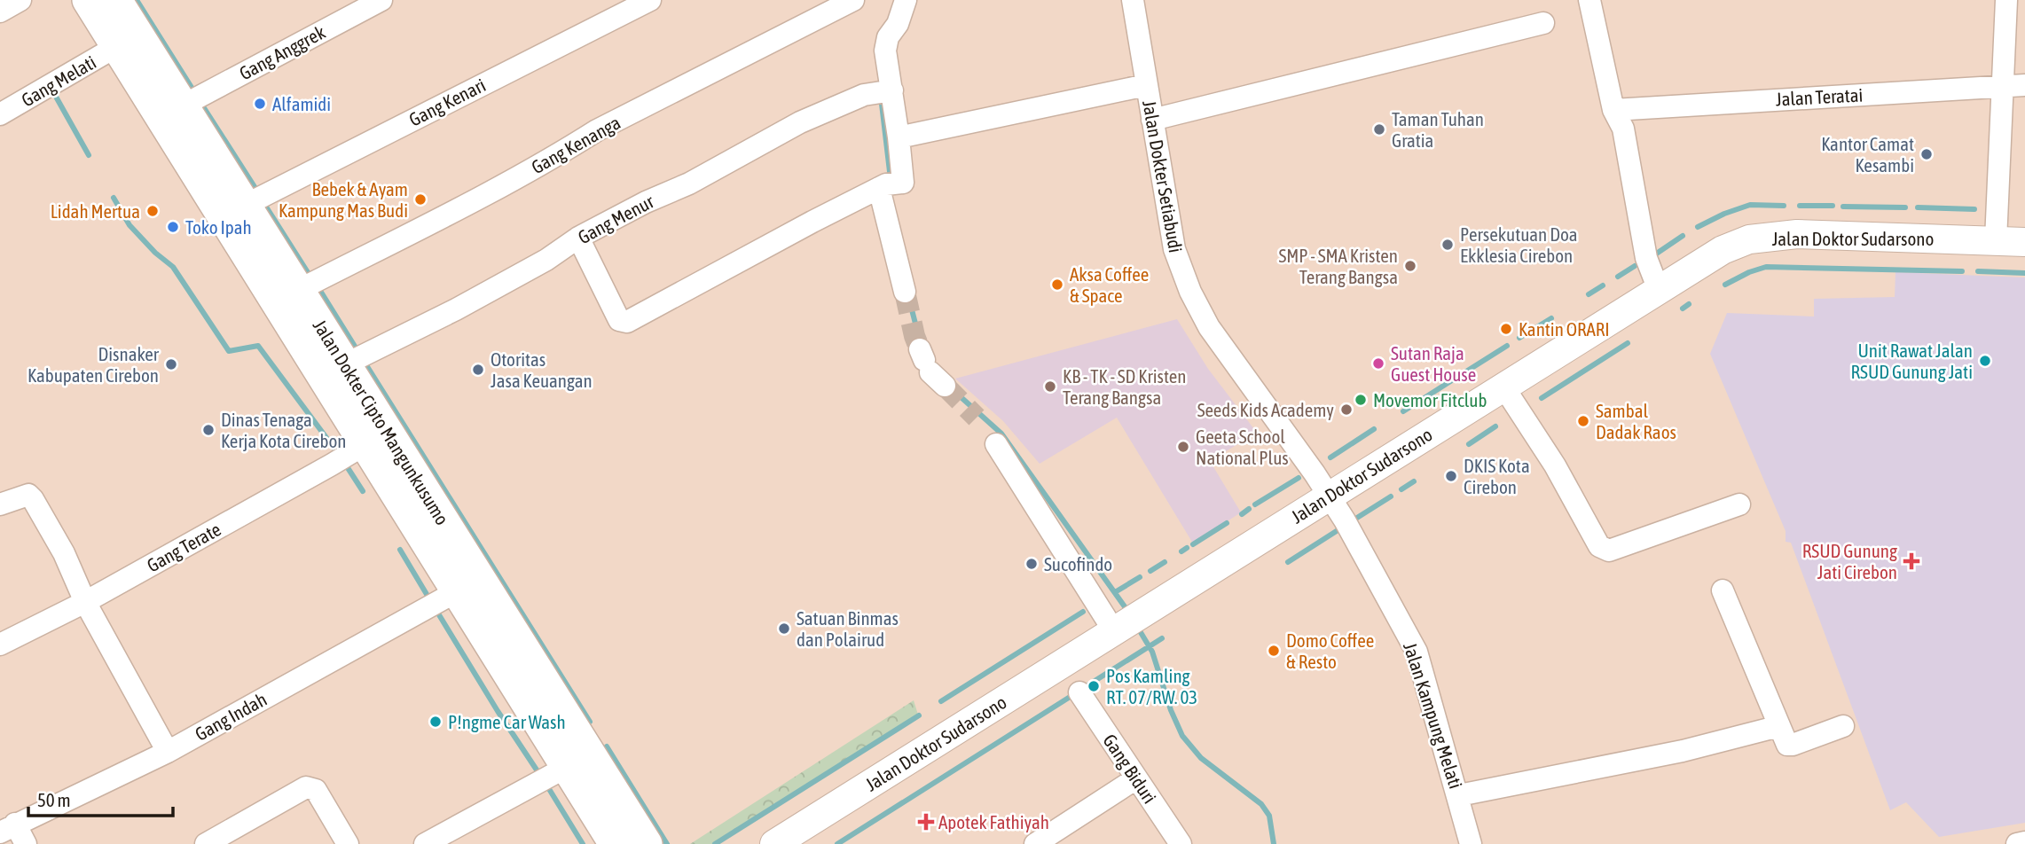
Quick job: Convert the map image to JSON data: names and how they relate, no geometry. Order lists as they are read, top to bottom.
{
  "streets": {
    "main road": ["Jalan Dokter Cipto Mangunkusumo"],
    "street": [
      "Gang Anggrek",
      "Gang Melati",
      "Jalan Teratai",
      "Gang Kenari",
      "Gang Kenanga",
      "Jalan Dokter Setiabudi",
      "Gang Menur",
      "Jalan Doktor Sudarsono",
      "Gang Terate",
      "Jalan Kampung Melati",
      "Gang Indah",
      "Gang Biduri"
    ]
  },
  "crossings": [
    ["Gang Anggrek", "Jalan Dokter Cipto Mangunkusumo"],
    ["Gang Melati", "Jalan Dokter Cipto Mangunkusumo"],
    ["Gang Kenari", "Jalan Dokter Cipto Mangunkusumo"],
    ["Gang Kenanga", "Jalan Dokter Cipto Mangunkusumo"],
    ["Jalan Dokter Setiabudi", "Jalan Doktor Sudarsono"],
    ["Jalan Dokter Setiabudi", "Jalan Kampung Melati"],
    ["Gang Menur", "Jalan Dokter Cipto Mangunkusumo"],
    ["Jalan Doktor Sudarsono", "Jalan Kampung Melati"],
    ["Jalan Doktor Sudarsono", "Gang Biduri"],
    ["Jalan Dokter Cipto Mangunkusumo", "Gang Terate"],
    ["Jalan Dokter Cipto Mangunkusumo", "Gang Indah"]
  ],
  "places": {
    "other": [
      "Alfamidi",
      "Taman Tuhan Gratia",
      "Kantor Camat Kesambi",
      "Bebek & Ayam Kampung Mas Budi",
      "Lidah Mertua",
      "Toko Ipah",
      "Persekutuan Doa Ekklesia Cirebon",
      "SMP - SMA Kristen Terang Bangsa",
      "Aksa Coffee & Space",
      "Kantin ORARI",
      "Unit Rawat Jalan RSUD Gunung Jati",
      "Sutan Raja Guest House",
      "Disnaker Kabupaten Cirebon",
      "Otoritas Jasa Keuangan",
      "KB - TK - SD Kristen Terang Bangsa",
      "Movemor Fitclub",
      "Seeds Kids Academy",
      "Sambal Dadak Raos",
      "Dinas Tenaga Kerja Kota Cirebon",
      "Geeta School National Plus",
      "DKIS Kota Cirebon",
      "Sucofindo",
      "Satuan Binmas dan Polairud",
      "Domo Coffee & Resto",
      "Pos Kamling RT. 07/RW. 03",
      "P!ngme Car Wash"
    ],
    "health": ["RSUD Gunung Jati Cirebon", "Apotek Fathiyah"]
  },
  "scale_bar": "50 m"
}
